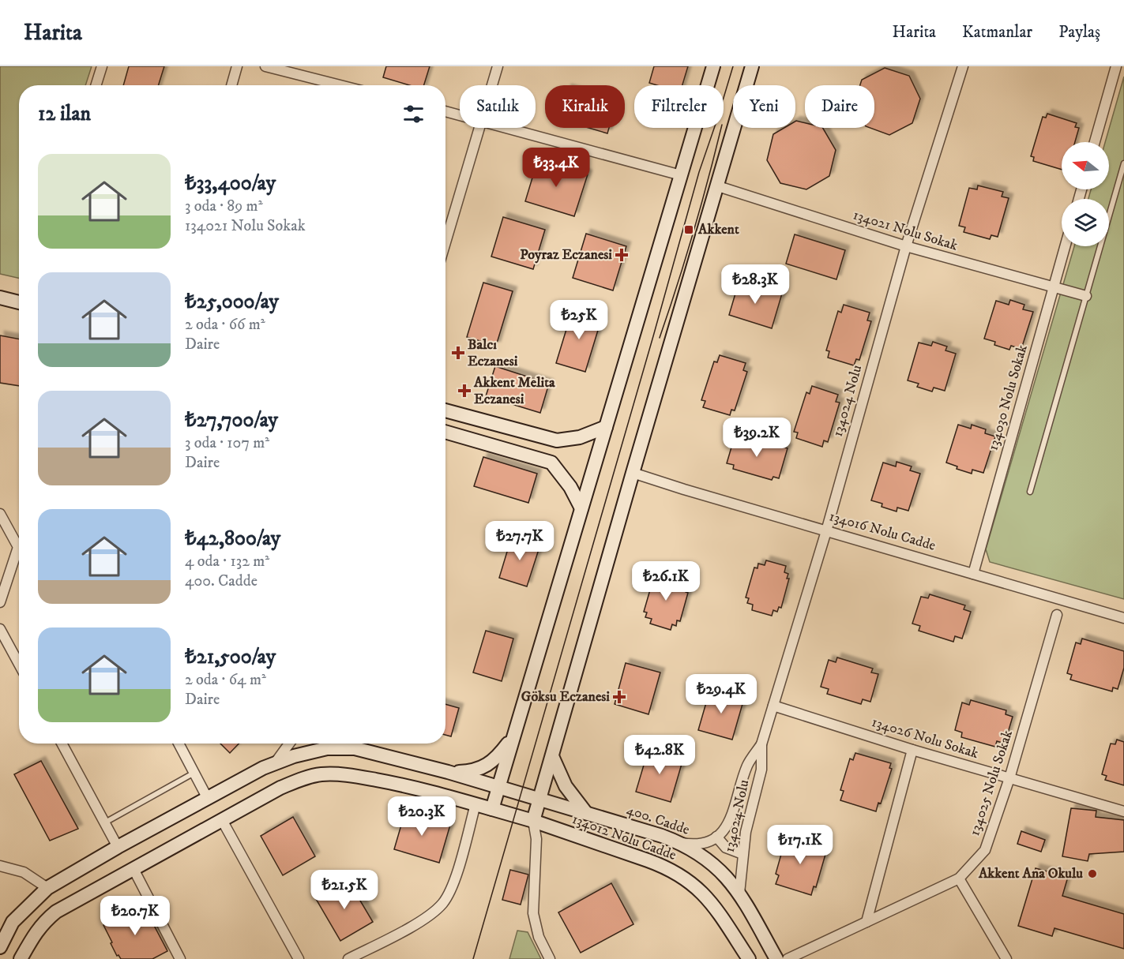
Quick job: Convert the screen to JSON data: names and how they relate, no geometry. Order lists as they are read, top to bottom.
{
  "streets": {
    "main road": ["400. Cadde", "134012 Nolu Cadde"],
    "street": [
      "134021 Nolu Sokak",
      "134030 Nolu Sokak",
      "134024 Nolu",
      "134016 Nolu Cadde",
      "134026 Nolu Sokak",
      "134025 Nolu Sokak"
    ]
  },
  "crossings": [
    ["134021 Nolu Sokak", "134030 Nolu Sokak"],
    ["134021 Nolu Sokak", "134024 Nolu"],
    ["134030 Nolu Sokak", "134016 Nolu Cadde"],
    ["134024 Nolu", "134016 Nolu Cadde"],
    ["134024 Nolu", "134026 Nolu Sokak"],
    ["134024 Nolu", "400. Cadde"],
    ["134026 Nolu Sokak", "134025 Nolu Sokak"]
  ],
  "places": {
    "transit": ["Akkent"],
    "health": [
      "Poyraz Eczanesi",
      "Balcı Eczanesi",
      "Akkent Melita Eczanesi",
      "Göksu Eczanesi"
    ],
    "other": ["Akkent Ana Okulu"]
  },
  "north": "left",
  "page": {
    "header": "Harita",
    "nav": ["Harita", "Katmanlar", "Paylaş"],
    "chip": [
      "Satılık",
      "Kiralık",
      "Filtreler",
      "Yeni",
      "Daire"
    ],
    "heading": "12 ilan",
    "list": [
      {
        "name": "₺33,400/ay",
        "note": "3 oda · 89 m² · 134021 Nolu Sokak"
      },
      {
        "name": "₺25,000/ay",
        "note": "2 oda · 66 m² · Daire"
      },
      {
        "name": "₺27,700/ay",
        "note": "3 oda · 107 m² · Daire"
      },
      {
        "name": "₺42,800/ay",
        "note": "4 oda · 132 m² · 400. Cadde"
      },
      {
        "name": "₺21,500/ay",
        "note": "2 oda · 64 m² · Daire"
      }
    ],
    "price": [
      "₺33.4K",
      "₺28.3K",
      "₺25K",
      "₺39.2K",
      "₺27.7K",
      "₺26.1K",
      "₺29.4K",
      "₺42.8K",
      "₺20.3K",
      "₺17.1K",
      "₺21.5K",
      "₺20.7K"
    ]
  }
}
